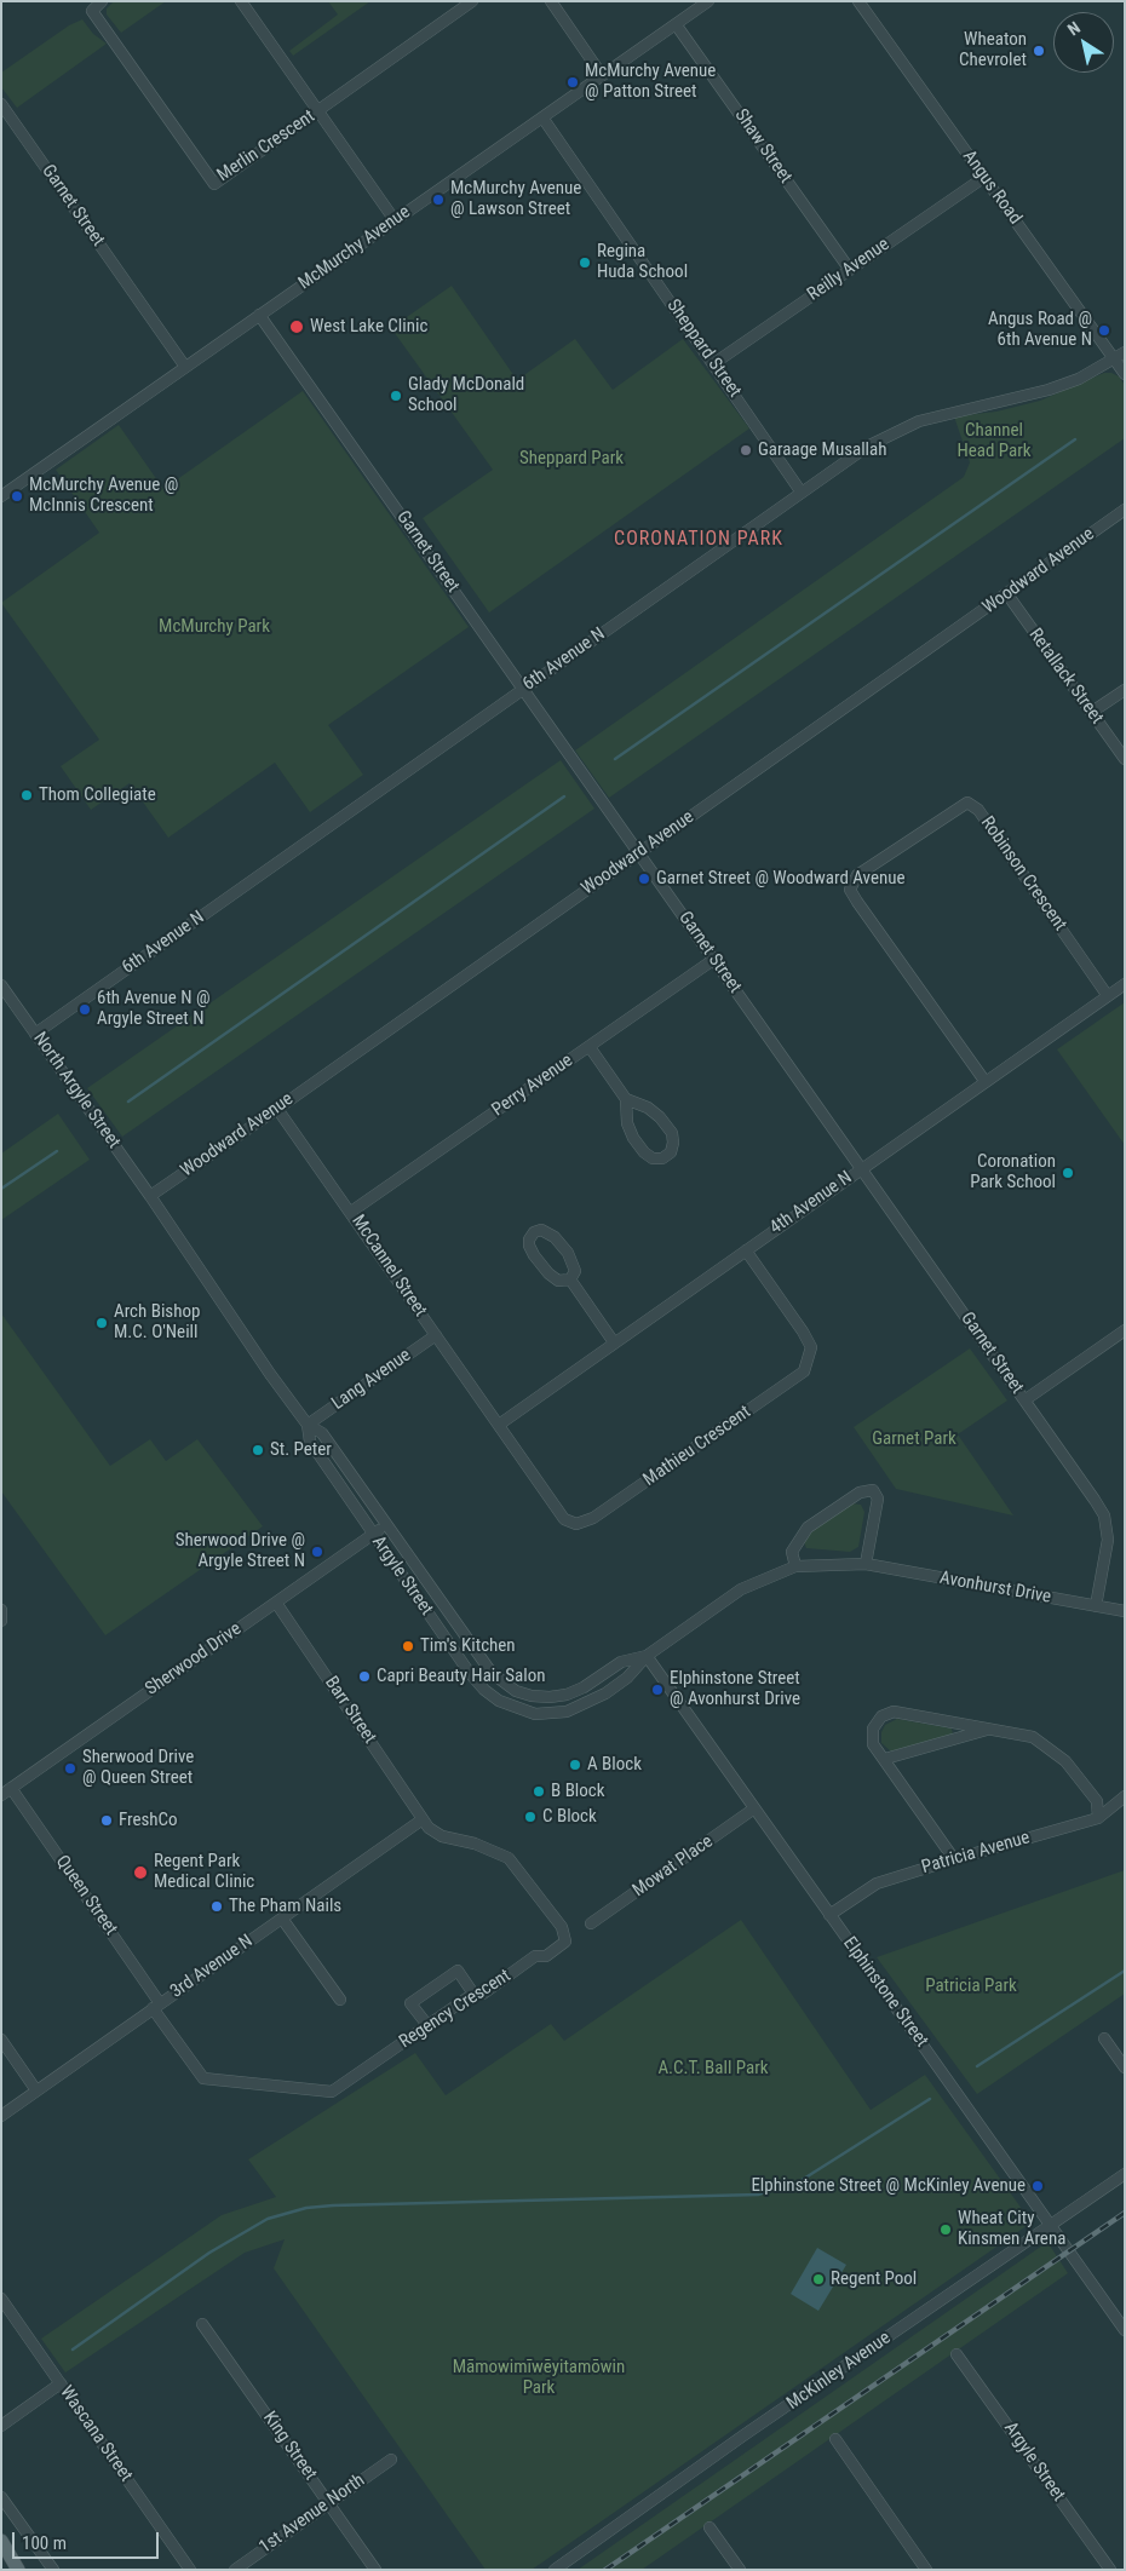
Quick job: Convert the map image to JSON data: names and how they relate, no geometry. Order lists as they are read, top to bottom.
{
  "streets": {
    "street": [
      "Merlin Crescent",
      "Shaw Street",
      "Angus Road",
      "Garnet Street",
      "McMurchy Avenue",
      "Reilly Avenue",
      "Sheppard Street",
      "Woodward Avenue",
      "6th Avenue N",
      "Retallack Street",
      "Robinson Crescent",
      "Perry Avenue",
      "North Argyle Street",
      "4th Avenue N",
      "McCannel Street",
      "Lang Avenue",
      "Mathieu Crescent",
      "Argyle Street",
      "Avonhurst Drive",
      "Sherwood Drive",
      "Barr Street",
      "Patricia Avenue",
      "Mowat Place",
      "Queen Street",
      "3rd Avenue N",
      "Elphinstone Street",
      "Regency Crescent",
      "McKinley Avenue",
      "Wascana Street",
      "King Street",
      "1st Avenue North"
    ]
  },
  "crossings": [
    ["Shaw Street", "McMurchy Avenue"],
    ["Shaw Street", "Reilly Avenue"],
    ["Angus Road", "Reilly Avenue"],
    ["Angus Road", "6th Avenue N"],
    ["Garnet Street", "McMurchy Avenue"],
    ["Garnet Street", "Woodward Avenue"],
    ["Garnet Street", "6th Avenue N"],
    ["Garnet Street", "Perry Avenue"],
    ["Garnet Street", "4th Avenue N"],
    ["Garnet Street", "Avonhurst Drive"],
    ["McMurchy Avenue", "Sheppard Street"],
    ["Reilly Avenue", "Sheppard Street"],
    ["Sheppard Street", "6th Avenue N"],
    ["Woodward Avenue", "Retallack Street"],
    ["Woodward Avenue", "North Argyle Street"],
    ["Woodward Avenue", "McCannel Street"],
    ["Woodward Avenue", "Argyle Street"],
    ["6th Avenue N", "North Argyle Street"],
    ["Robinson Crescent", "4th Avenue N"],
    ["Perry Avenue", "McCannel Street"],
    ["North Argyle Street", "Argyle Street"],
    ["4th Avenue N", "McCannel Street"],
    ["4th Avenue N", "Mathieu Crescent"],
    ["McCannel Street", "Lang Avenue"],
    ["McCannel Street", "Mathieu Crescent"],
    ["Lang Avenue", "Argyle Street"],
    ["Argyle Street", "Avonhurst Drive"],
    ["Argyle Street", "Sherwood Drive"],
    ["Avonhurst Drive", "Elphinstone Street"],
    ["Sherwood Drive", "Barr Street"],
    ["Sherwood Drive", "Queen Street"],
    ["Barr Street", "3rd Avenue N"],
    ["Barr Street", "Regency Crescent"],
    ["Patricia Avenue", "Elphinstone Street"],
    ["Mowat Place", "Elphinstone Street"],
    ["Queen Street", "3rd Avenue N"],
    ["Queen Street", "Regency Crescent"],
    ["3rd Avenue N", "Regency Crescent"],
    ["Elphinstone Street", "McKinley Avenue"],
    ["King Street", "1st Avenue North"]
  ],
  "districts": ["CORONATION PARK"],
  "parks": [
    "Channel Head Park",
    "Sheppard Park",
    "McMurchy Park",
    "Garnet Park",
    "Patricia Park",
    "A.C.T. Ball Park",
    "Māmowimīwēyitamōwin Park"
  ],
  "places": [
    "Wheaton Chevrolet",
    "McMurchy Avenue @ Patton Street",
    "McMurchy Avenue @ Lawson Street",
    "Regina Huda School",
    "West Lake Clinic",
    "Angus Road @ 6th Avenue N",
    "Glady McDonald School",
    "Garaage Musallah",
    "McMurchy Avenue @ McInnis Crescent",
    "Thom Collegiate",
    "Garnet Street @ Woodward Avenue",
    "6th Avenue N @ Argyle Street N",
    "Coronation Park School",
    "Arch Bishop M.C. O'Neill",
    "St. Peter",
    "Sherwood Drive @ Argyle Street N",
    "Tim's Kitchen",
    "Capri Beauty Hair Salon",
    "Elphinstone Street @ Avonhurst Drive",
    "A Block",
    "Sherwood Drive @ Queen Street",
    "B Block",
    "C Block",
    "FreshCo",
    "Regent Park Medical Clinic",
    "The Pham Nails",
    "Elphinstone Street @ McKinley Avenue",
    "Wheat City Kinsmen Arena",
    "Regent Pool"
  ],
  "scale_bar": "100 m",
  "north": "top left"
}
